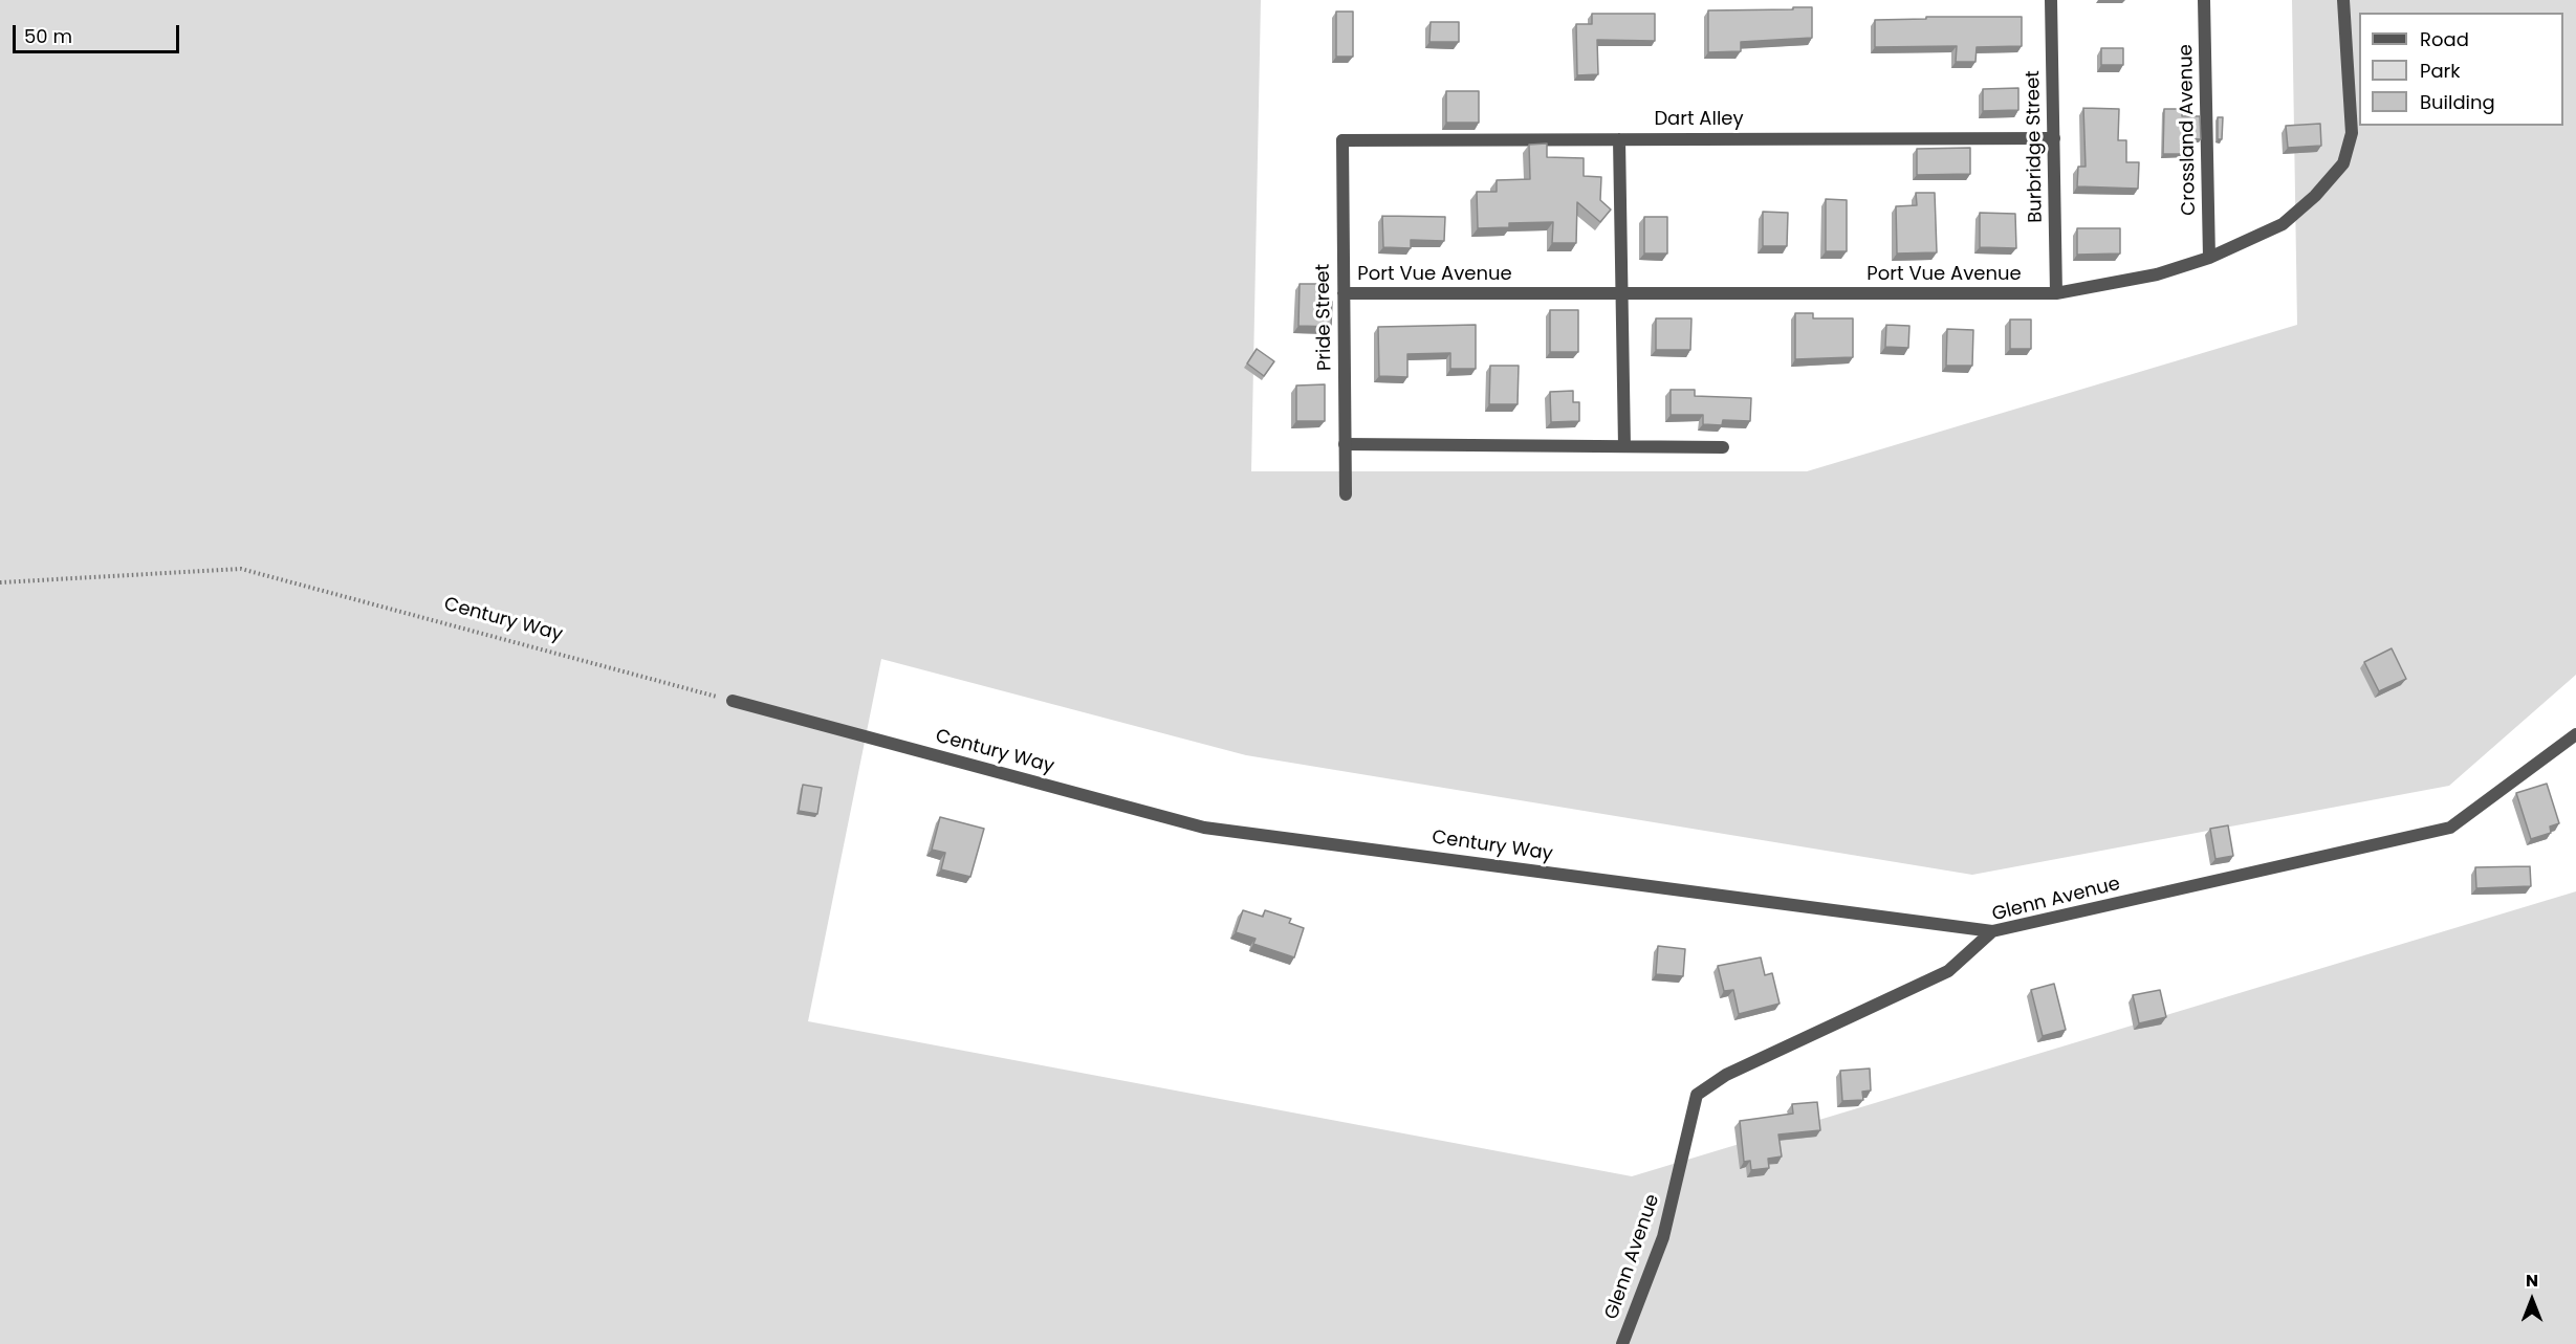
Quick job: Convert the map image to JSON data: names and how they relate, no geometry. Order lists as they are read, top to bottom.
{
  "streets": {
    "street": [
      "Dart Alley",
      "Crossland Avenue",
      "Burbridge Street",
      "Port Vue Avenue",
      "Pride Street",
      "Century Way",
      "Glenn Avenue"
    ]
  },
  "crossings": [
    ["Dart Alley", "Burbridge Street"],
    ["Dart Alley", "Pride Street"],
    ["Crossland Avenue", "Port Vue Avenue"],
    ["Burbridge Street", "Port Vue Avenue"],
    ["Port Vue Avenue", "Pride Street"],
    ["Century Way", "Glenn Avenue"]
  ],
  "legend": ["Road", "Park", "Building"],
  "scale_bar": "50 m",
  "north": "top"
}
